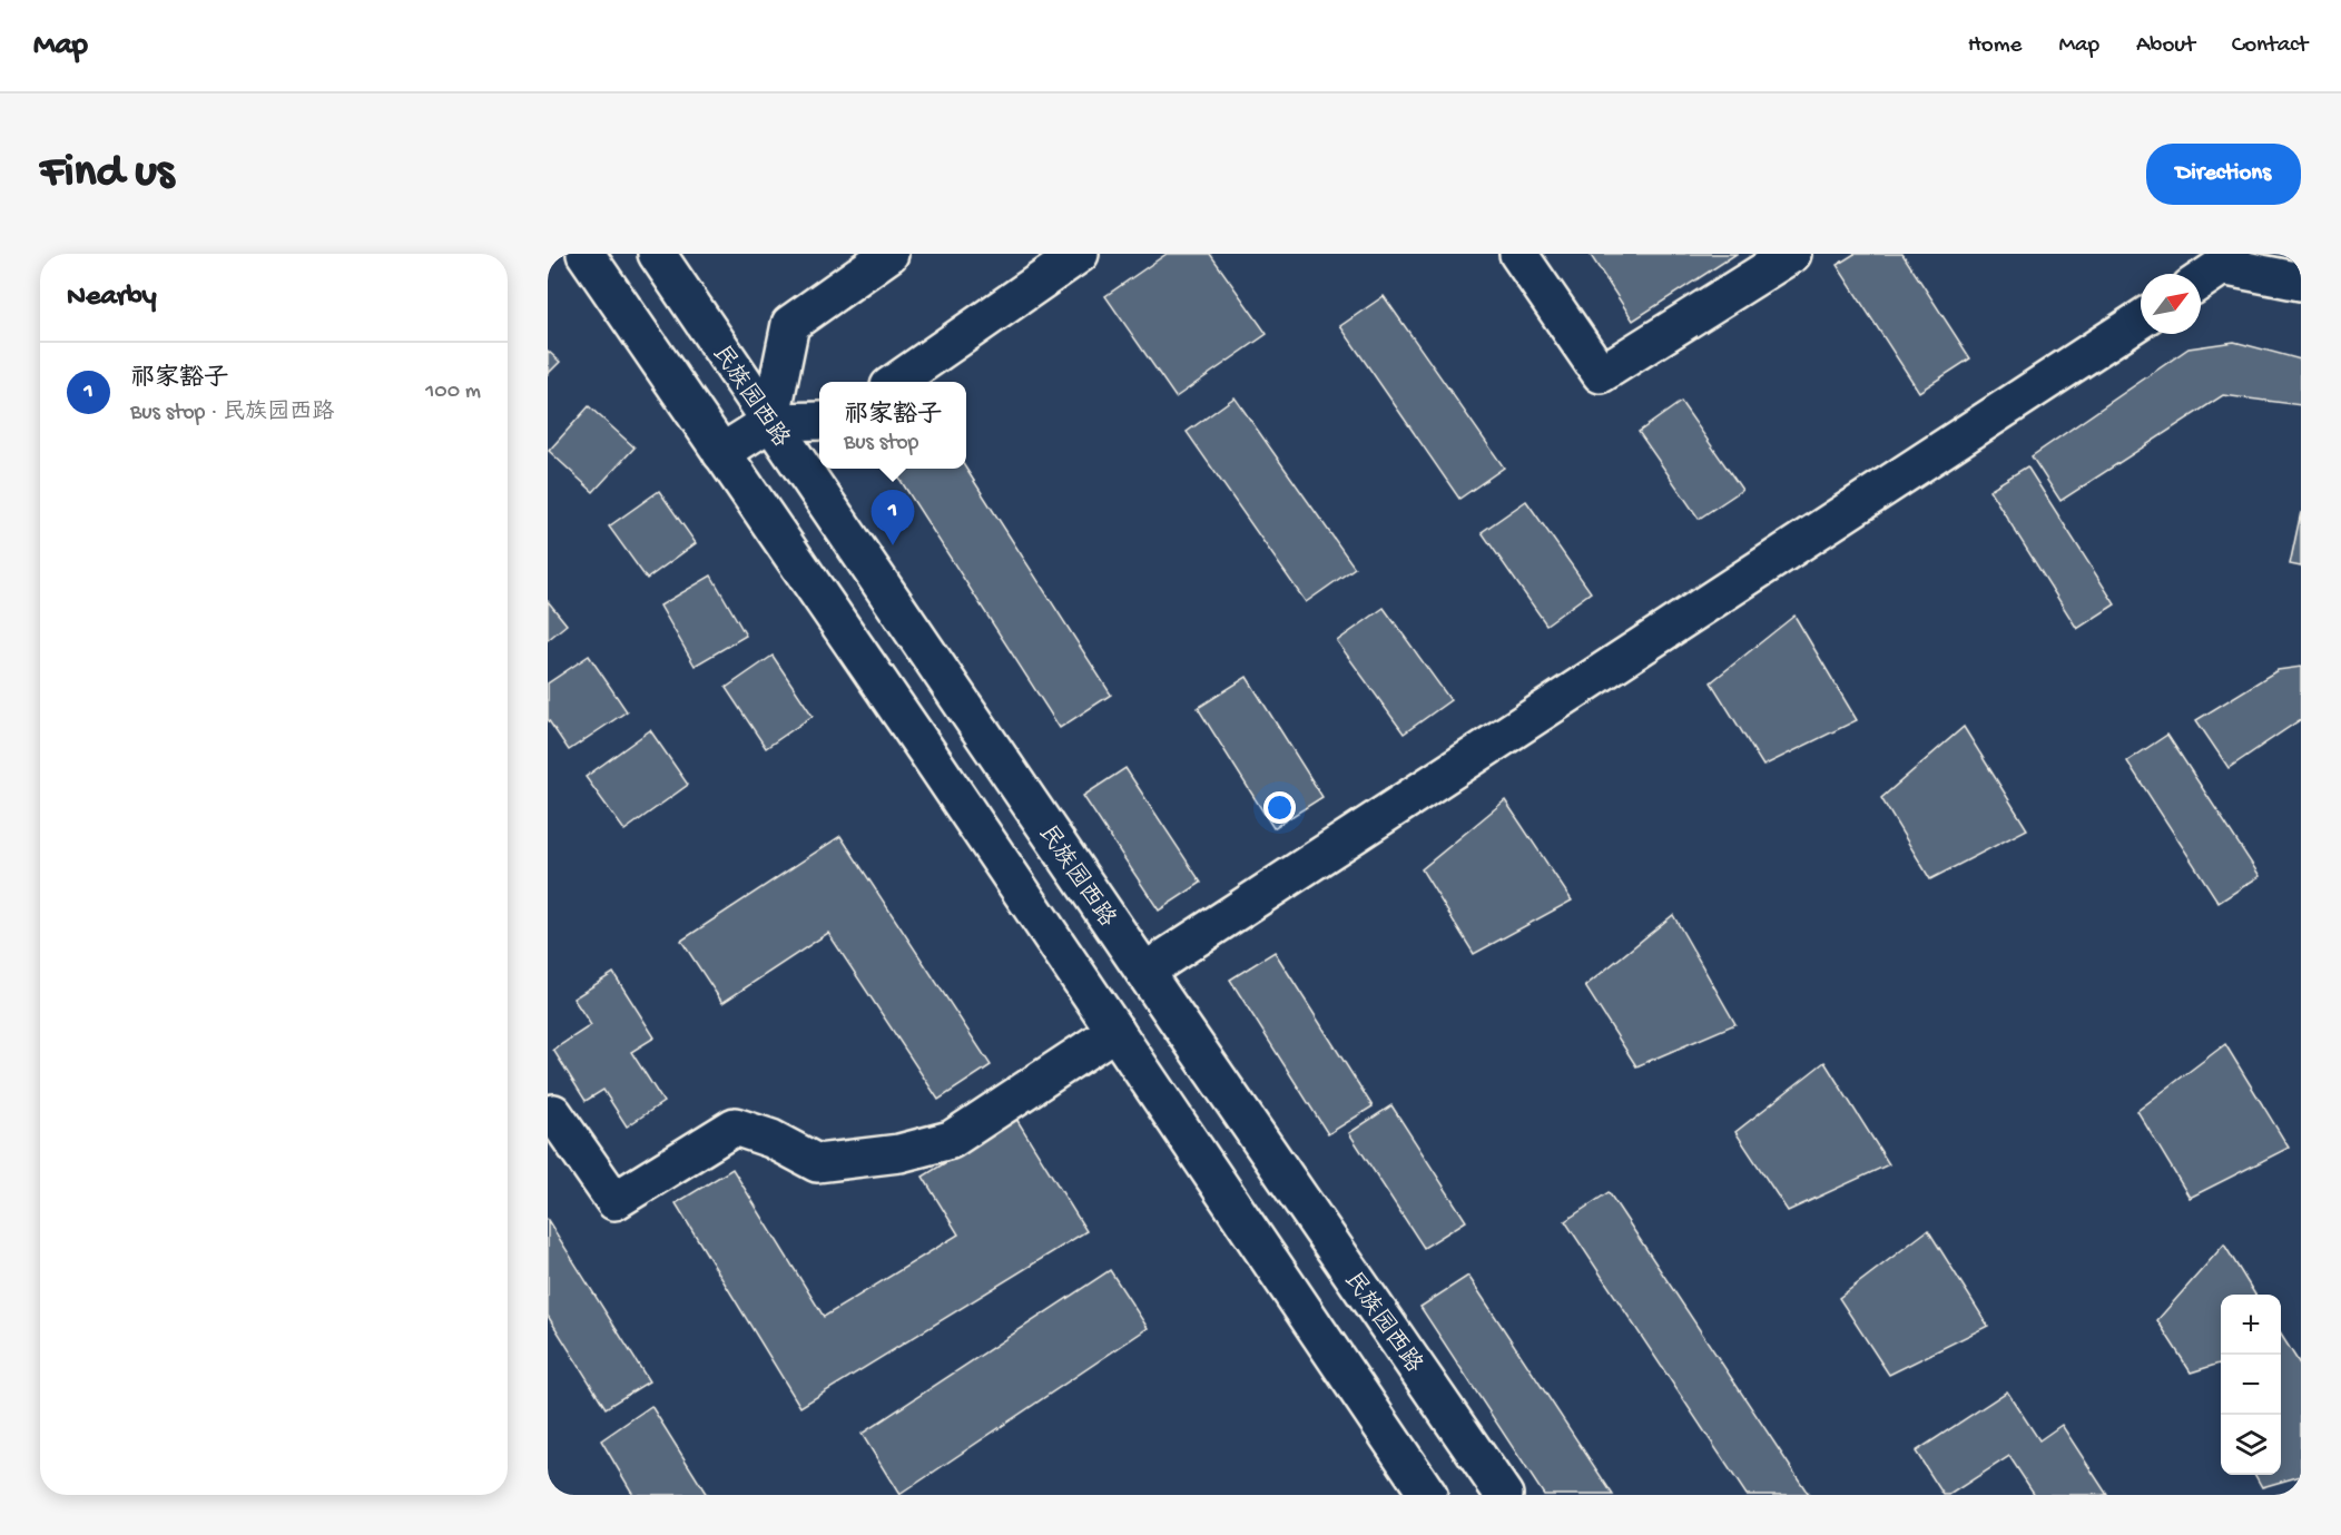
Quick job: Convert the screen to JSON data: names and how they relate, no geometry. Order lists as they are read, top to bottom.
{
  "streets": {
    "main road": ["民族园西路"]
  },
  "north": "top right",
  "page": {
    "header": "Map",
    "nav": [
      "Home",
      "Map",
      "About",
      "Contact"
    ],
    "buttons": "Directions",
    "title": "Find us",
    "heading": "Nearby",
    "list": [
      {
        "mark": "1",
        "name": "祁家豁子",
        "note": "Bus stop · 民族园西路",
        "value": "100 m"
      }
    ],
    "popup": ["祁家豁子", "Bus stop"],
    "pins": "1",
    "map_buttons": ["+", "−"]
  }
}
